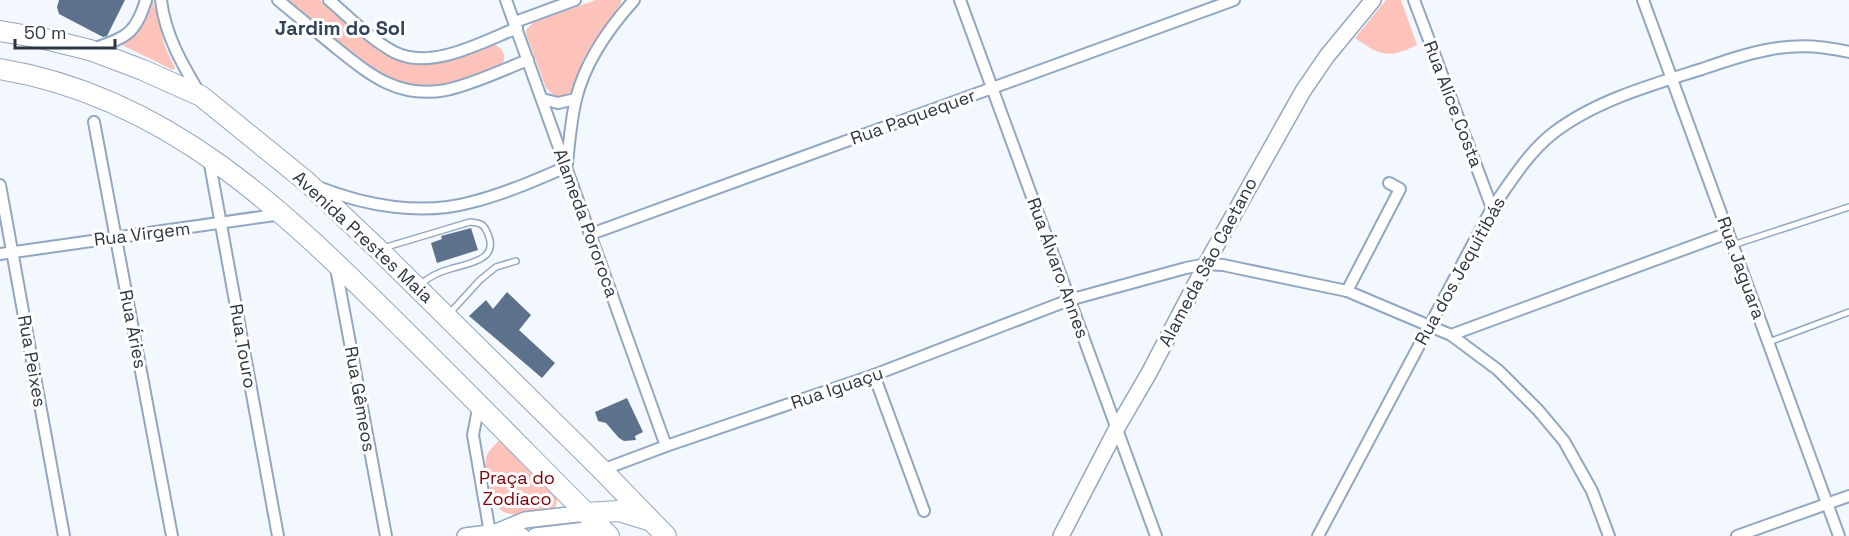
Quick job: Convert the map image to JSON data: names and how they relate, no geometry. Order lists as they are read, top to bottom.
{
  "streets": {
    "highway": ["Avenida Prestes Maia"],
    "main road": ["Alameda São Caetano"],
    "street": [
      "Rua Alice Costa",
      "Rua Paquequer",
      "Alameda Pororoca",
      "Rua Virgem",
      "Rua Álvaro Annes",
      "Rua Jaguara",
      "Rua dos Jequitibás",
      "Rua Áries",
      "Rua Touro",
      "Rua Peixes",
      "Rua Iguaçu",
      "Rua Gêmeos"
    ]
  },
  "crossings": [
    ["Rua Alice Costa", "Rua dos Jequitibás"],
    ["Rua Paquequer", "Alameda Pororoca"],
    ["Rua Paquequer", "Rua Álvaro Annes"],
    ["Alameda Pororoca", "Rua Iguaçu"],
    ["Rua Virgem", "Avenida Prestes Maia"],
    ["Rua Virgem", "Rua Áries"],
    ["Rua Virgem", "Rua Touro"],
    ["Rua Virgem", "Rua Peixes"],
    ["Avenida Prestes Maia", "Rua Touro"],
    ["Avenida Prestes Maia", "Rua Iguaçu"],
    ["Avenida Prestes Maia", "Rua Gêmeos"],
    ["Alameda São Caetano", "Rua Álvaro Annes"],
    ["Alameda São Caetano", "Rua Iguaçu"],
    ["Rua Álvaro Annes", "Rua Iguaçu"],
    ["Rua Jaguara", "Rua dos Jequitibás"]
  ],
  "districts": ["Jardim do Sol"],
  "parks": ["Praça do Zodíaco"],
  "scale_bar": "50 m"
}
